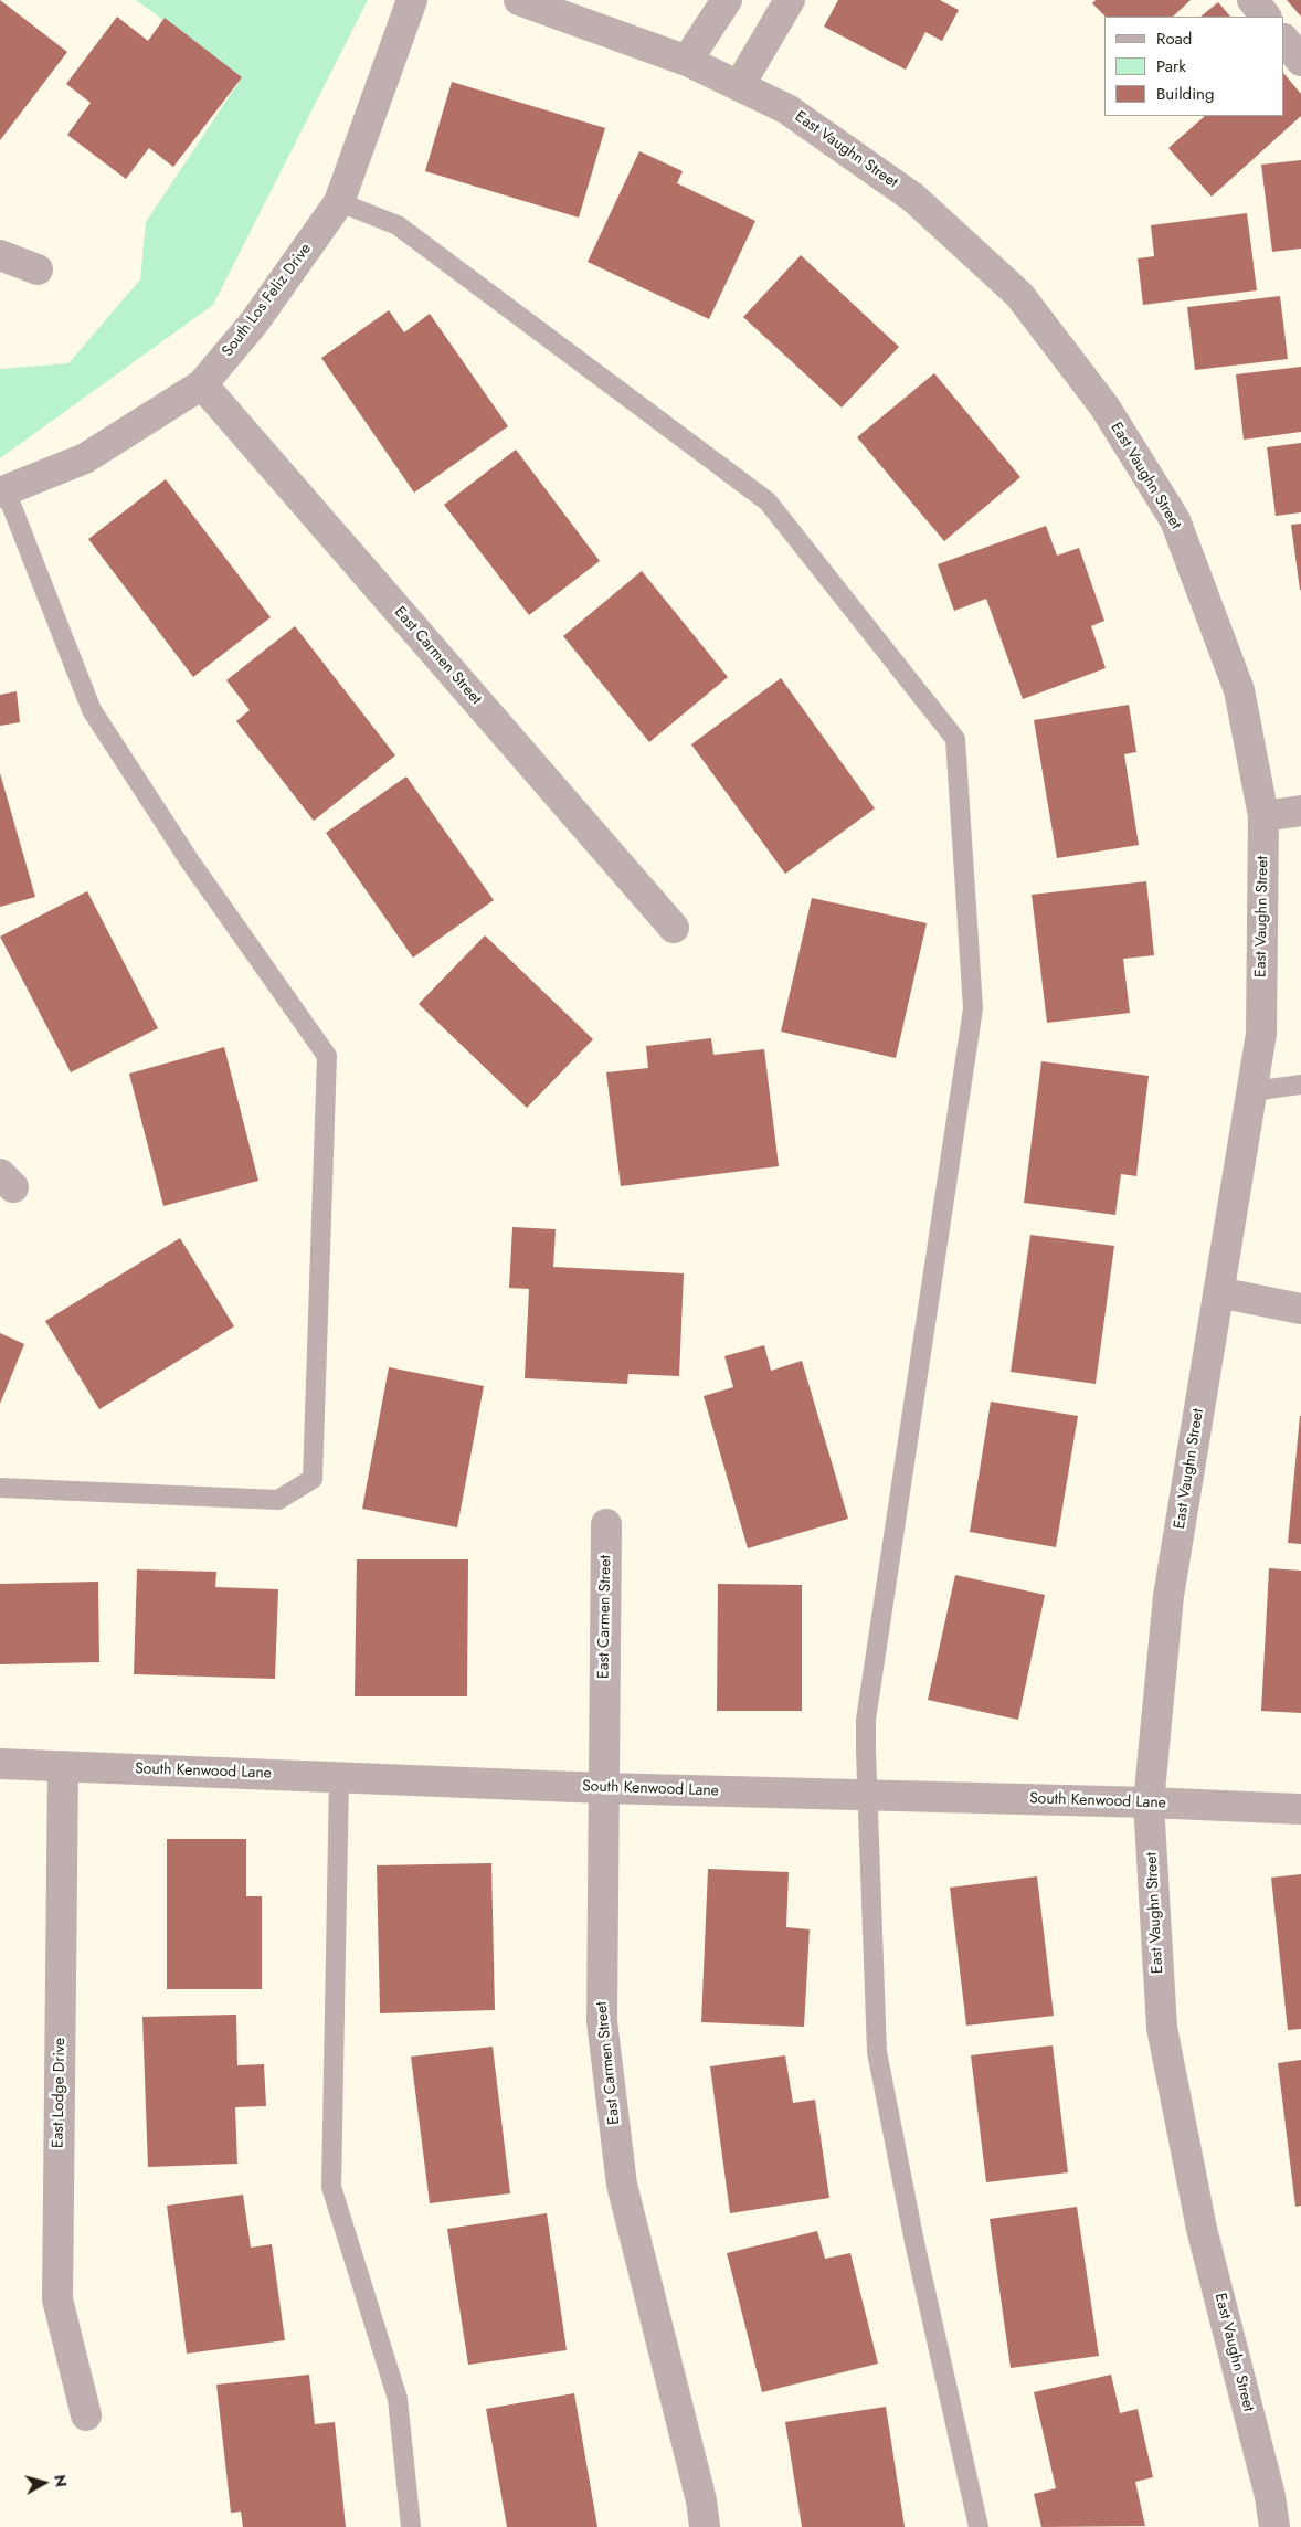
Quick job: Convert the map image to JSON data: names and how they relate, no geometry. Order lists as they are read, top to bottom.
{
  "streets": {
    "street": [
      "East Vaughn Street",
      "South Los Feliz Drive",
      "East Carmen Street",
      "South Kenwood Lane",
      "East Lodge Drive"
    ]
  },
  "crossings": [
    ["East Vaughn Street", "South Kenwood Lane"],
    ["South Los Feliz Drive", "East Carmen Street"],
    ["East Carmen Street", "South Kenwood Lane"],
    ["South Kenwood Lane", "East Lodge Drive"]
  ],
  "legend": ["Road", "Park", "Building"],
  "north": "right"
}
